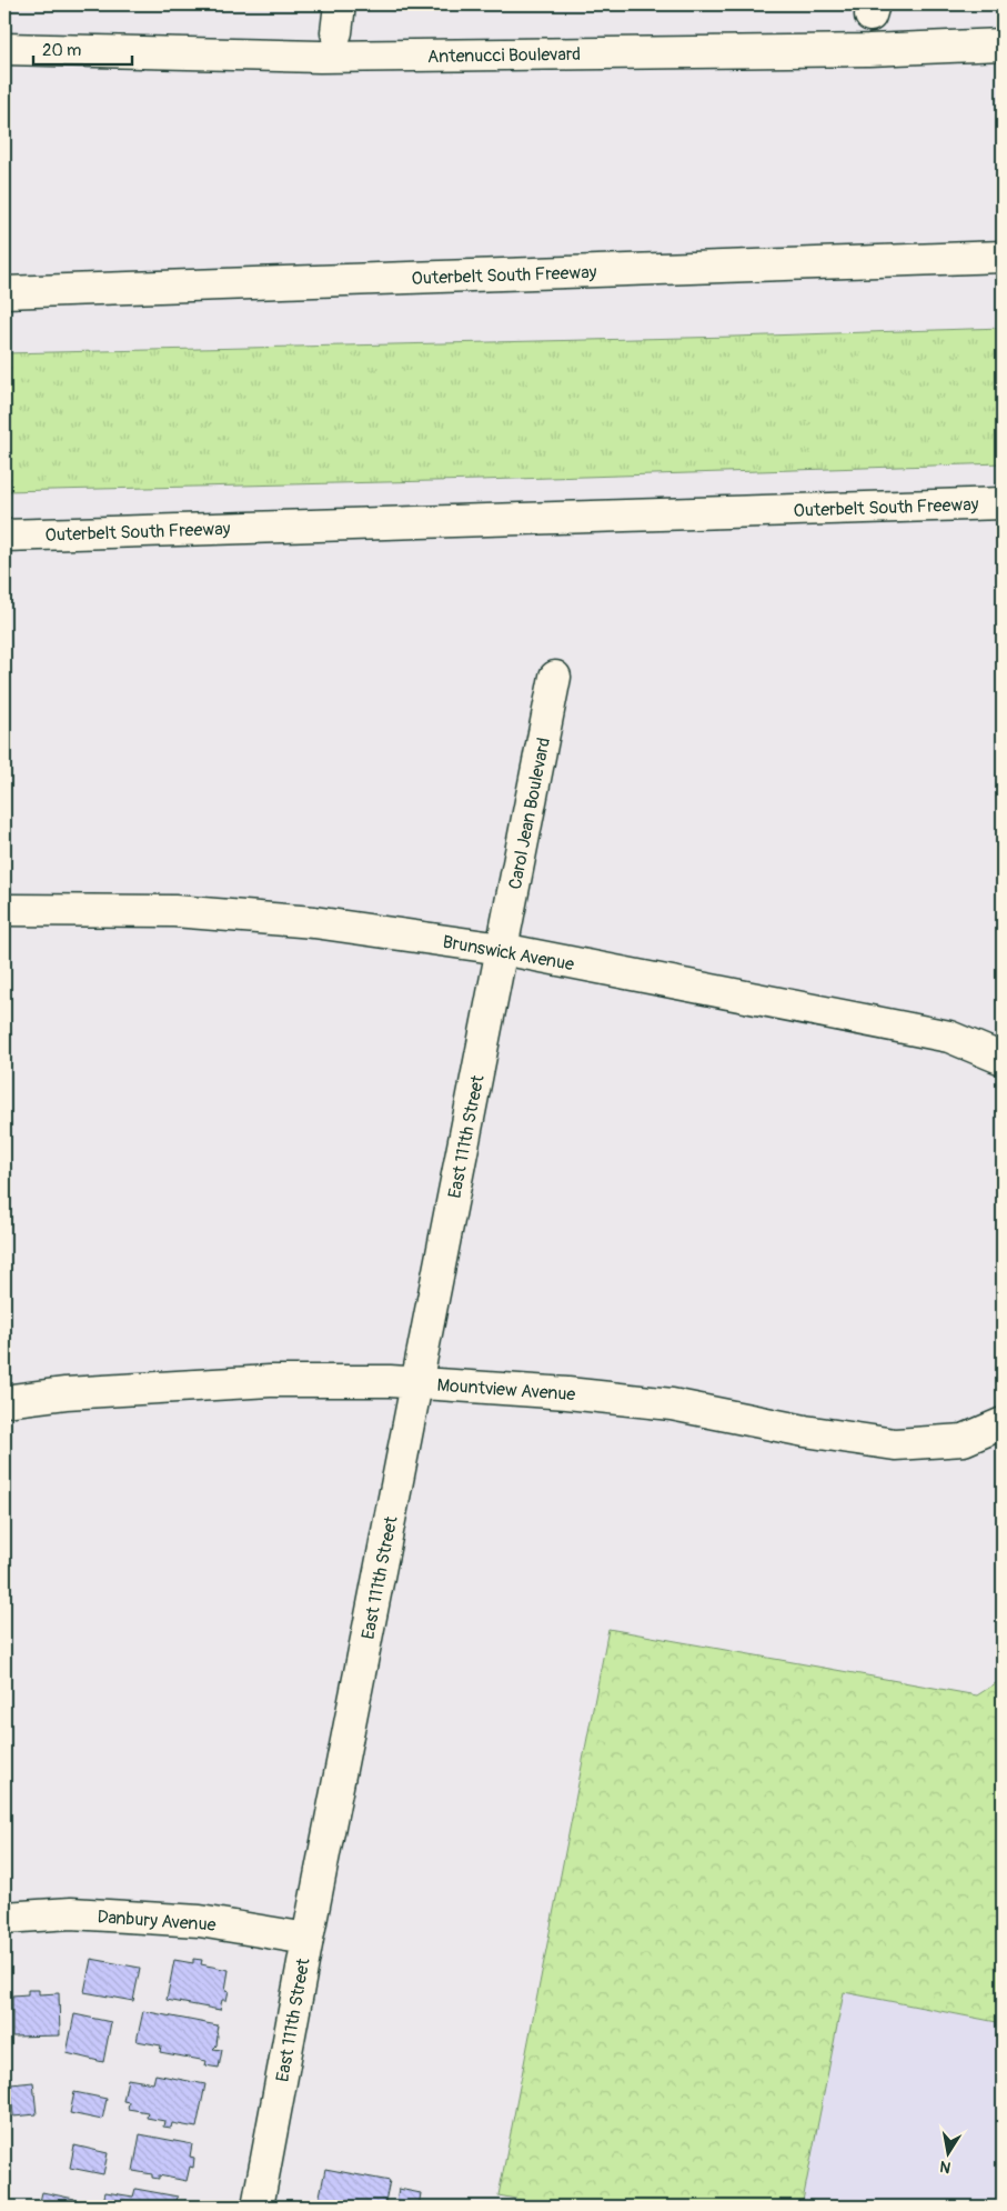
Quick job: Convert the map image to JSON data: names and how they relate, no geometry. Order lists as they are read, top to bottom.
{
  "streets": {
    "main road": [
      "Antenucci Boulevard",
      "Outerbelt South Freeway",
      "Carol Jean Boulevard",
      "Brunswick Avenue",
      "East 111th Street",
      "Mountview Avenue",
      "Danbury Avenue"
    ]
  },
  "crossings": [
    ["Carol Jean Boulevard", "Brunswick Avenue"],
    ["Carol Jean Boulevard", "East 111th Street"],
    ["Brunswick Avenue", "East 111th Street"],
    ["East 111th Street", "Mountview Avenue"],
    ["East 111th Street", "Danbury Avenue"]
  ],
  "scale_bar": "20 m",
  "north": "bottom"
}
